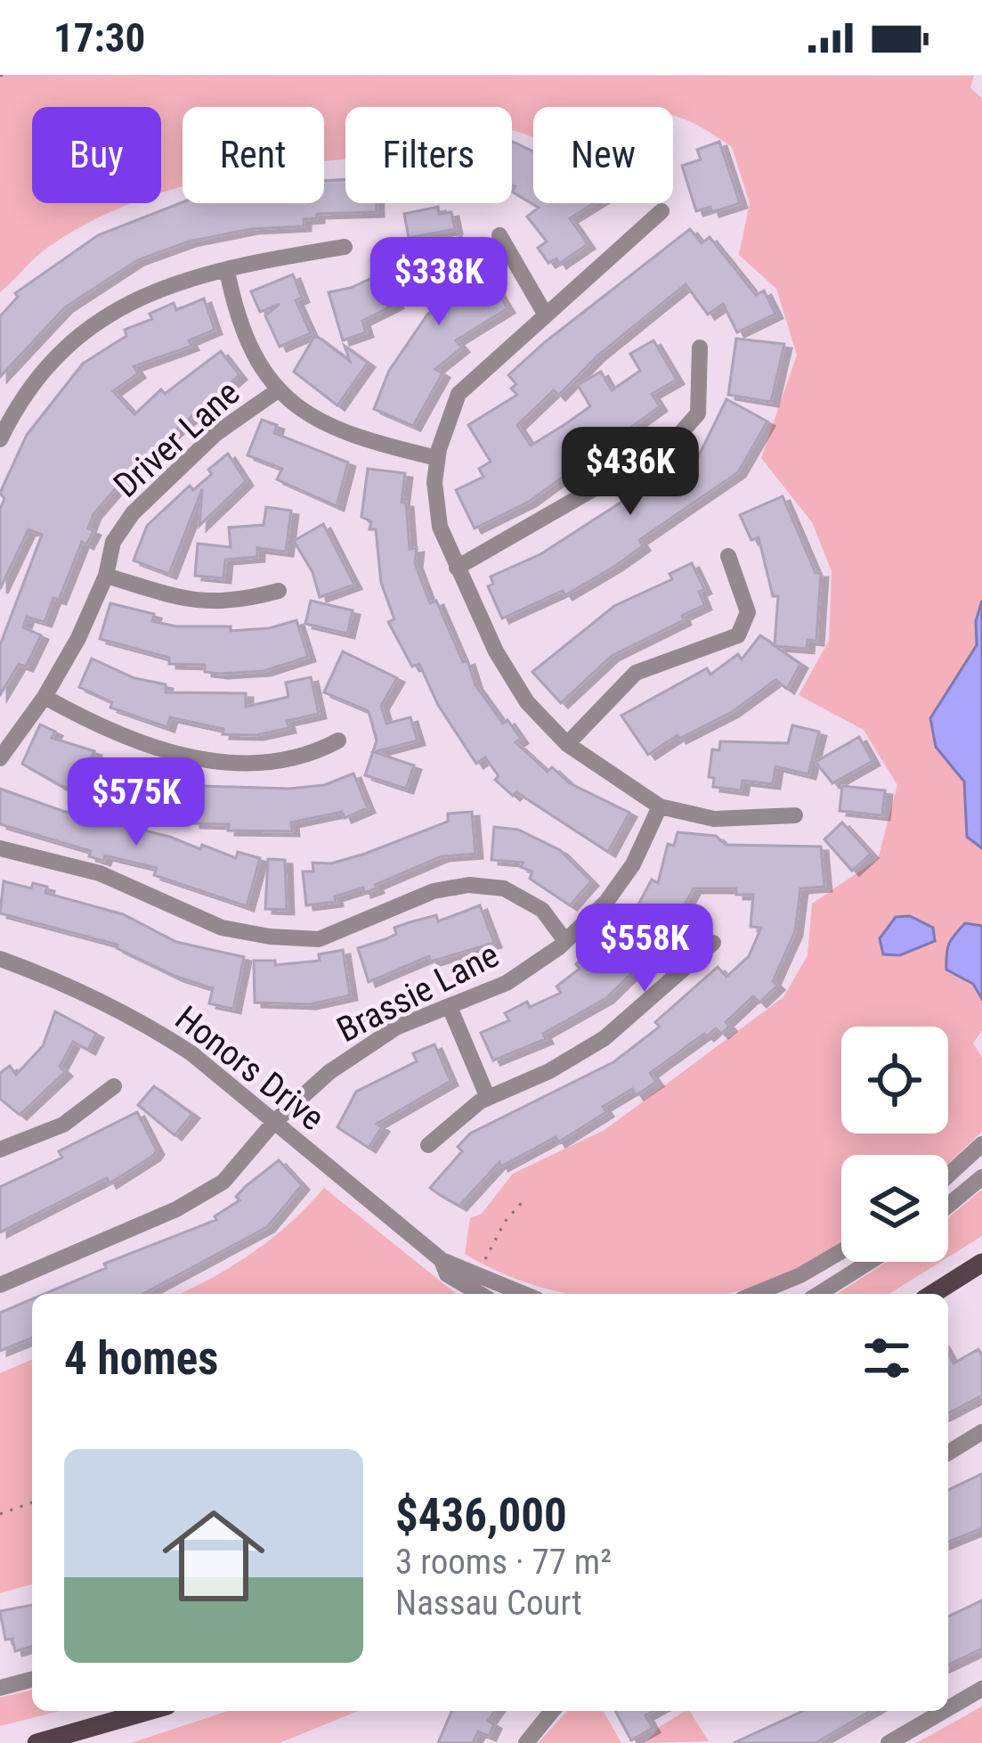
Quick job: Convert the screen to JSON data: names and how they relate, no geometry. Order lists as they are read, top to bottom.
{
  "streets": {
    "street": ["Driver Lane", "Brassie Lane", "Honors Drive"]
  },
  "crossings": [
    ["Brassie Lane", "Honors Drive"]
  ],
  "page": {
    "status": "17:30",
    "chip": [
      "Buy",
      "Rent",
      "Filters",
      "New"
    ],
    "price": [
      "$338K",
      "$436K",
      "$575K",
      "$558K"
    ],
    "heading": "4 homes",
    "list": [
      {
        "name": "$436,000",
        "note": "3 rooms · 77 m² · Nassau Court"
      }
    ]
  }
}
